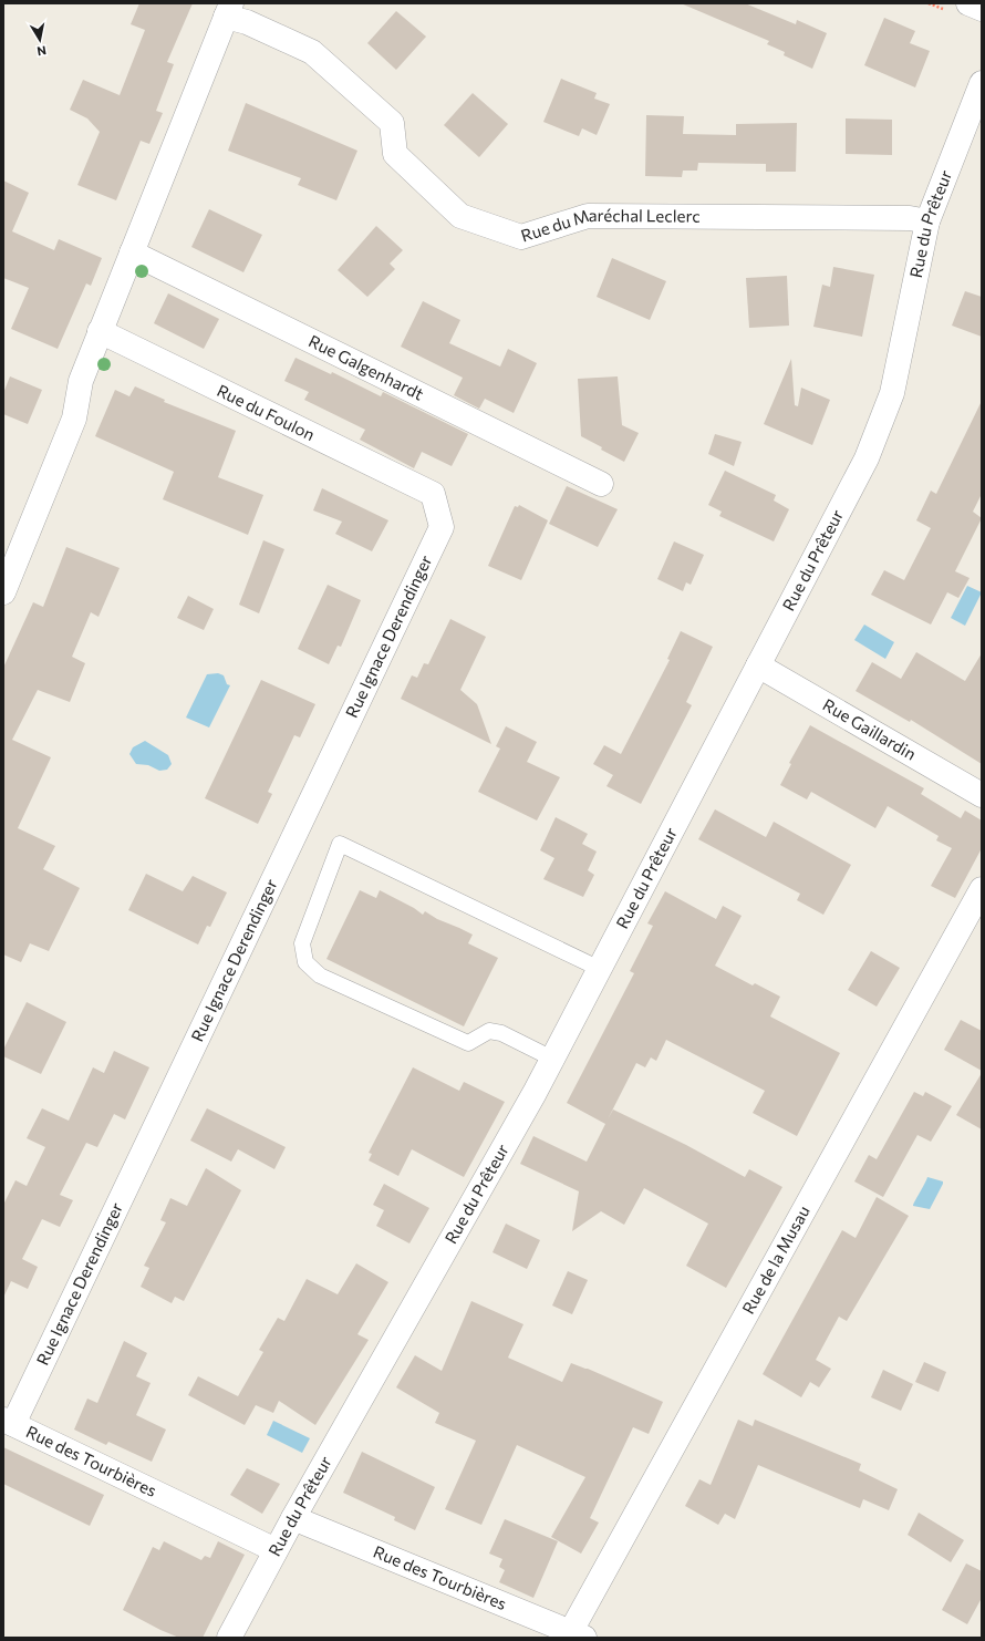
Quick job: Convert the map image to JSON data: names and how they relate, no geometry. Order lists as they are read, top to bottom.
{
  "streets": {
    "street": [
      "Rue du Prêteur",
      "Rue du Maréchal Leclerc",
      "Rue Galgenhardt",
      "Rue du Foulon",
      "Rue Ignace Derendinger",
      "Rue Gaillardin",
      "Rue de la Musau",
      "Rue des Tourbières"
    ]
  },
  "crossings": [
    ["Rue du Prêteur", "Rue du Maréchal Leclerc"],
    ["Rue du Prêteur", "Rue Gaillardin"],
    ["Rue du Prêteur", "Rue des Tourbières"],
    ["Rue du Foulon", "Rue Ignace Derendinger"],
    ["Rue Ignace Derendinger", "Rue des Tourbières"],
    ["Rue de la Musau", "Rue des Tourbières"]
  ],
  "north": "bottom"
}
